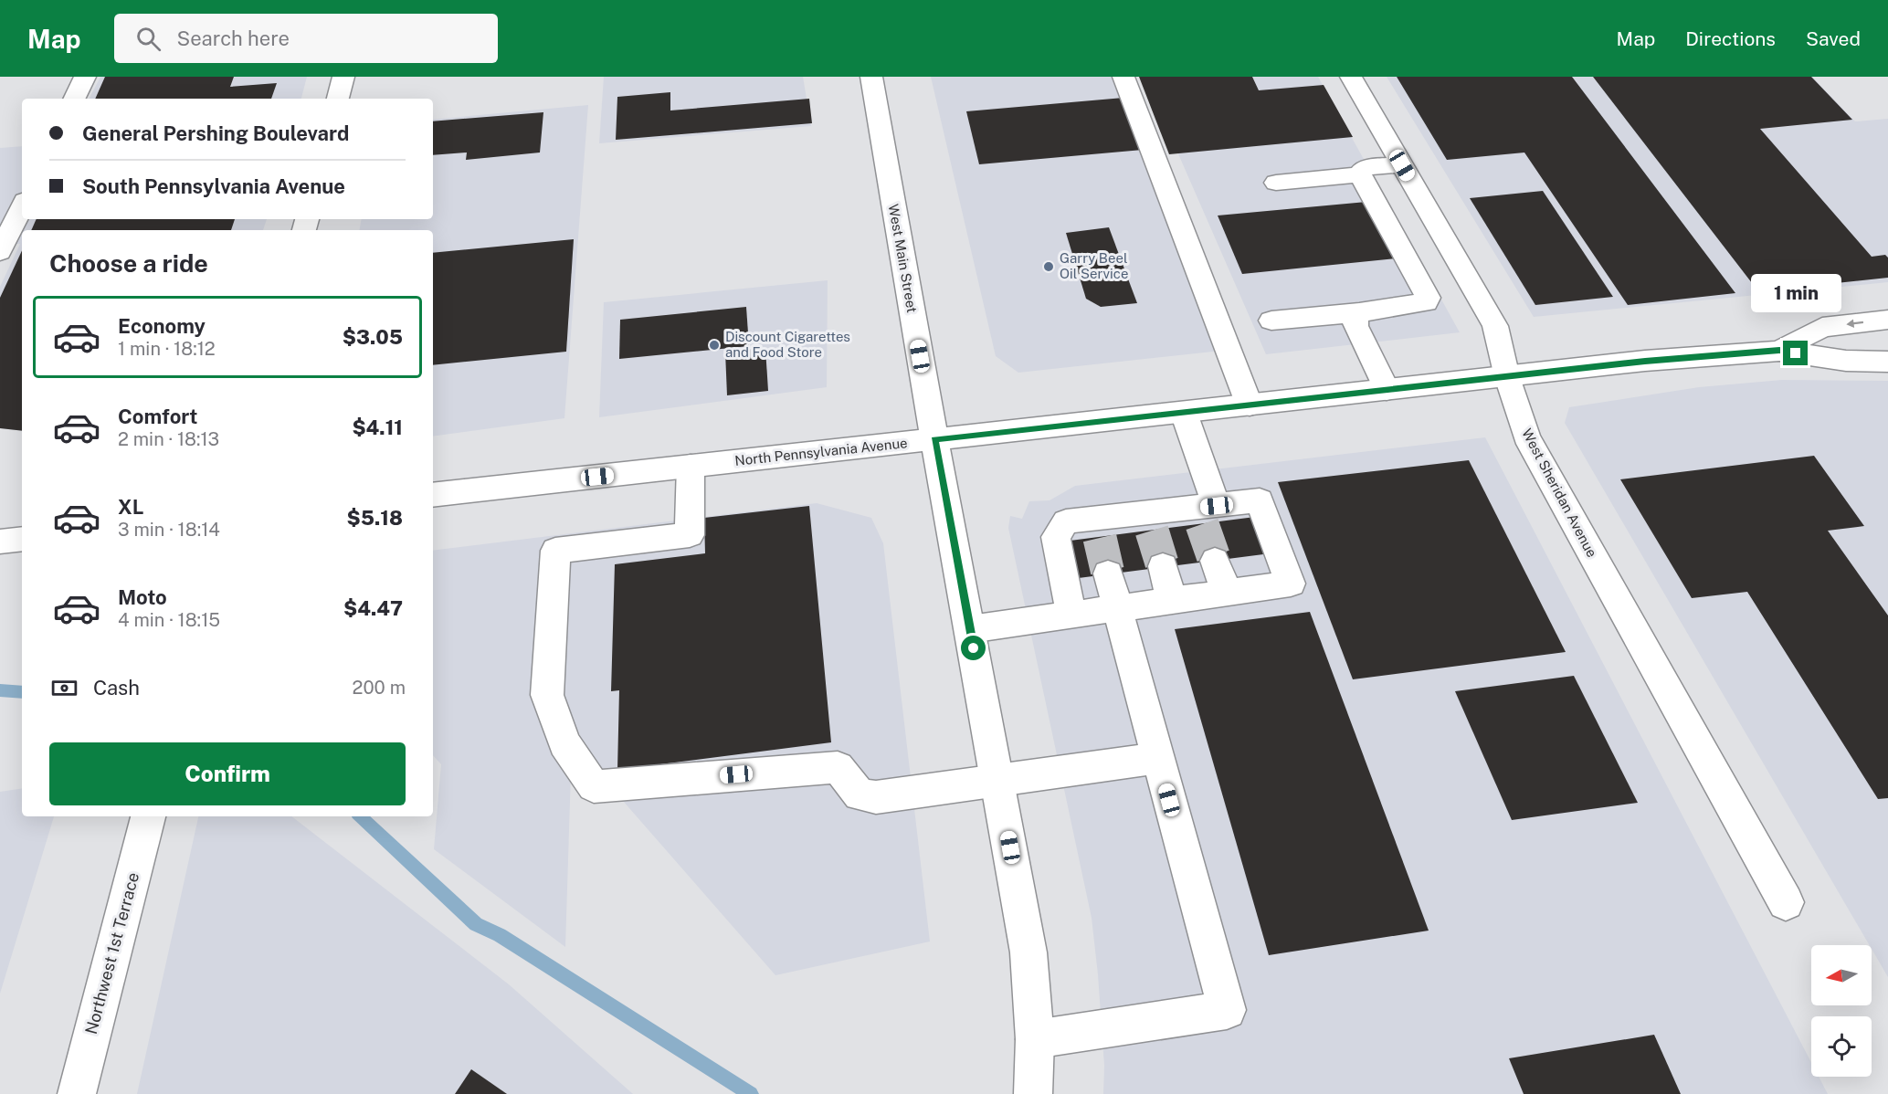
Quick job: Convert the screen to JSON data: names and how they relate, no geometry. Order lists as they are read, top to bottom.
{
  "streets": {
    "main road": [
      "West Main Street",
      "North Pennsylvania Avenue",
      "West Sheridan Avenue",
      "Northwest 1st Terrace"
    ]
  },
  "crossings": [
    ["West Main Street", "North Pennsylvania Avenue"],
    ["North Pennsylvania Avenue", "West Sheridan Avenue"]
  ],
  "places": ["Garry Beel Oil Service", "Discount Cigarettes and Food Store"],
  "north": "left",
  "page": {
    "header": "Map",
    "search": "Search here",
    "nav": ["Map", "Directions", "Saved"],
    "banner": ["General Pershing Boulevard", "South Pennsylvania Avenue"],
    "heading": "Choose a ride",
    "bubble": "1 min",
    "list": [
      {
        "name": "Economy",
        "note": "1 min · 18:12",
        "value": "$3.05"
      },
      {
        "name": "Comfort",
        "note": "2 min · 18:13",
        "value": "$4.11"
      },
      {
        "name": "XL",
        "note": "3 min · 18:14",
        "value": "$5.18"
      },
      {
        "name": "Moto",
        "note": "4 min · 18:15",
        "value": "$4.47"
      }
    ],
    "pay": ["Cash", "200 m"],
    "buttons": "Confirm"
  }
}
